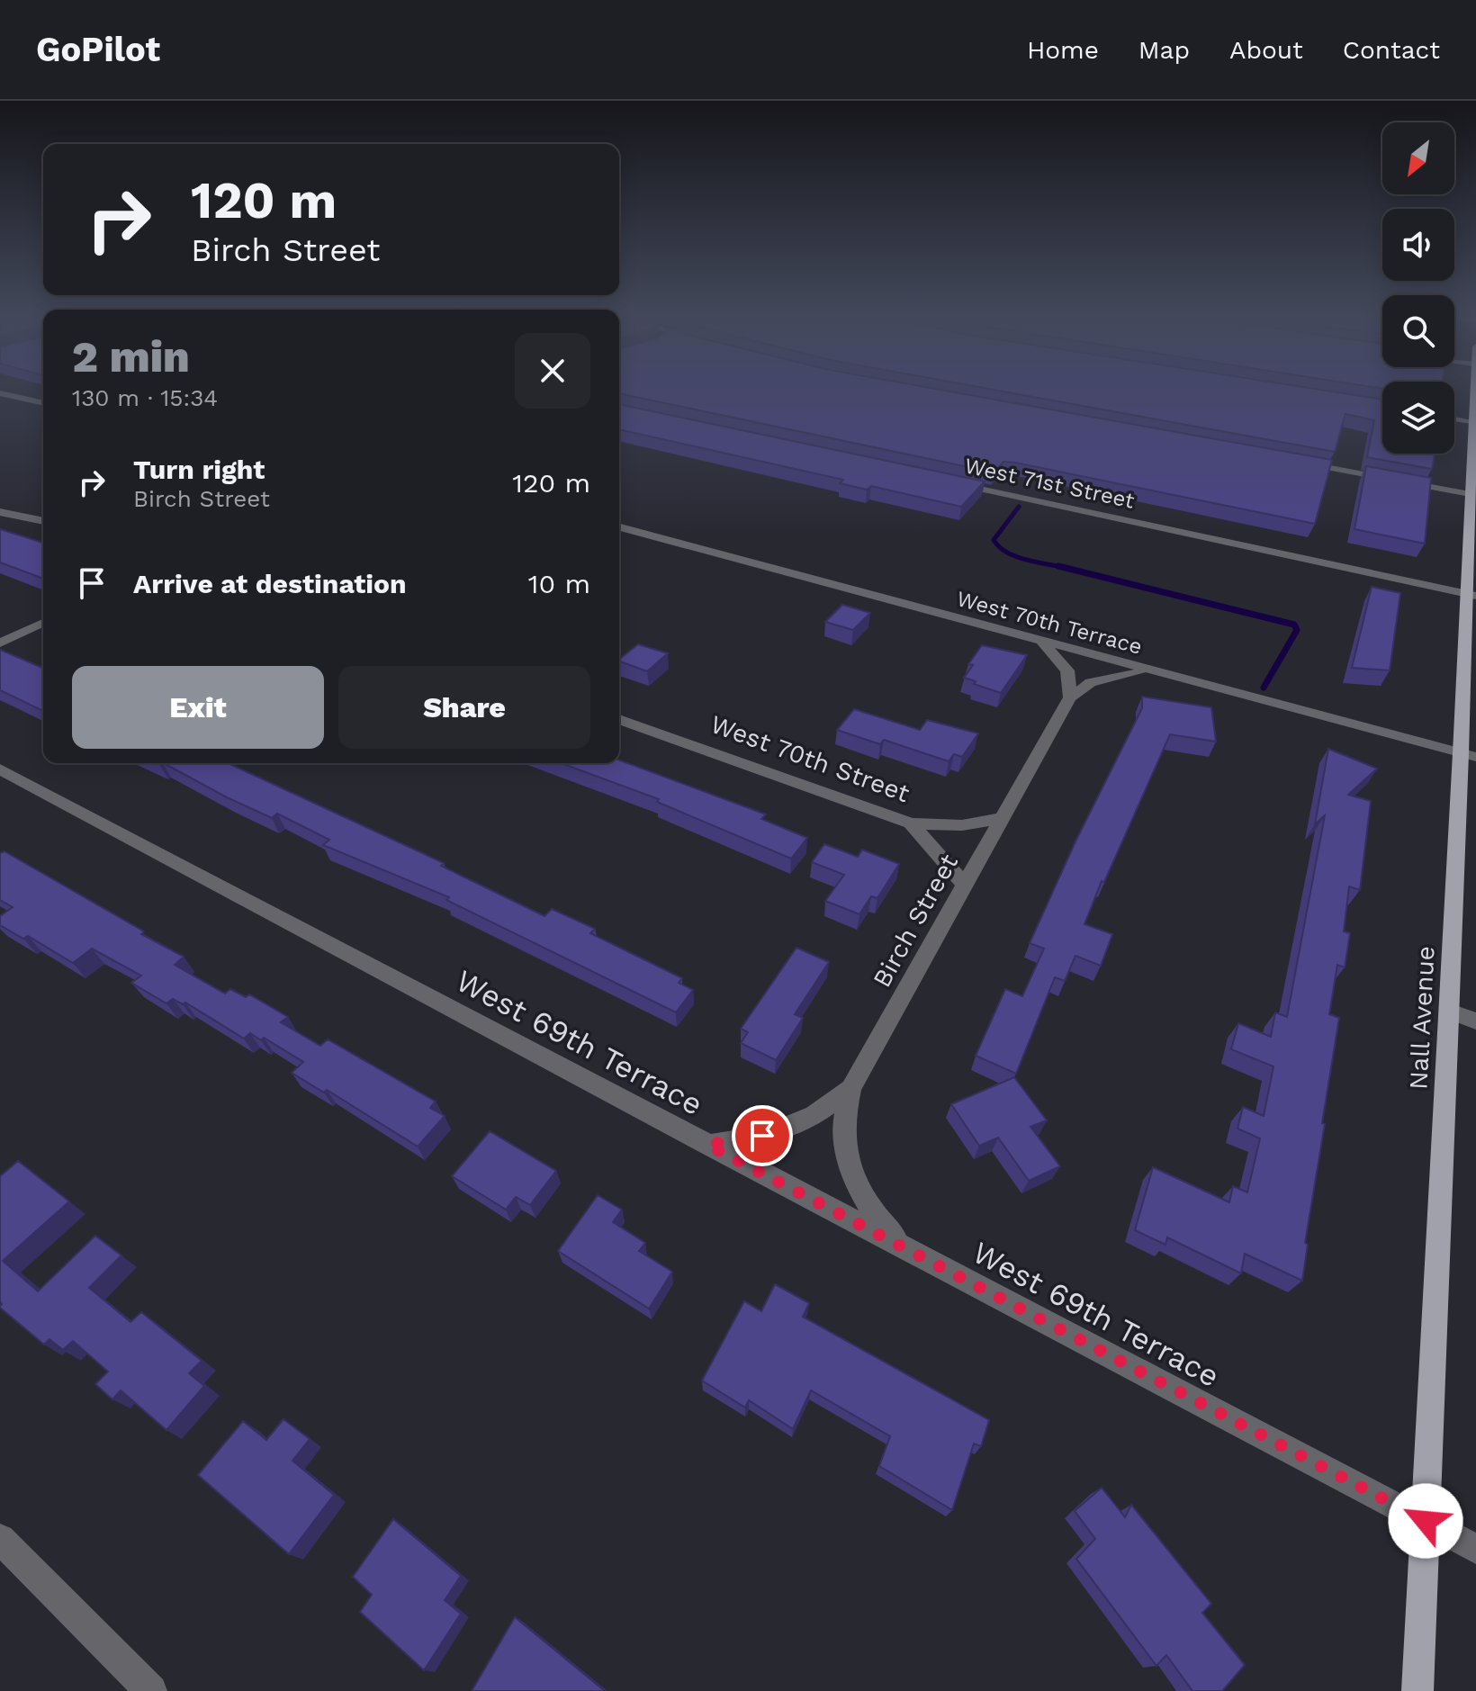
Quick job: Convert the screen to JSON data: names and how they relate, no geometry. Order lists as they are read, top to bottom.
{
  "streets": {
    "main road": ["Nall Avenue"],
    "street": [
      "West 71st Street",
      "West 70th Terrace",
      "West 70th Street",
      "Birch Street",
      "West 69th Terrace"
    ]
  },
  "crossings": [
    ["West 71st Street", "Nall Avenue"],
    ["West 70th Terrace", "Nall Avenue"],
    ["West 70th Street", "Birch Street"],
    ["Birch Street", "West 69th Terrace"],
    ["Nall Avenue", "West 69th Terrace"]
  ],
  "north": "bottom left",
  "page": {
    "header": "GoPilot",
    "nav": [
      "Home",
      "Map",
      "About",
      "Contact"
    ],
    "turn": ["120 m", "Birch Street"],
    "heading": ["2 min", "130 m · 15:34"],
    "list": [
      {
        "name": "Turn right",
        "note": "Birch Street",
        "value": "120 m"
      },
      {
        "name": "Arrive at destination",
        "value": "10 m"
      }
    ],
    "buttons": ["Exit", "Share"]
  }
}
